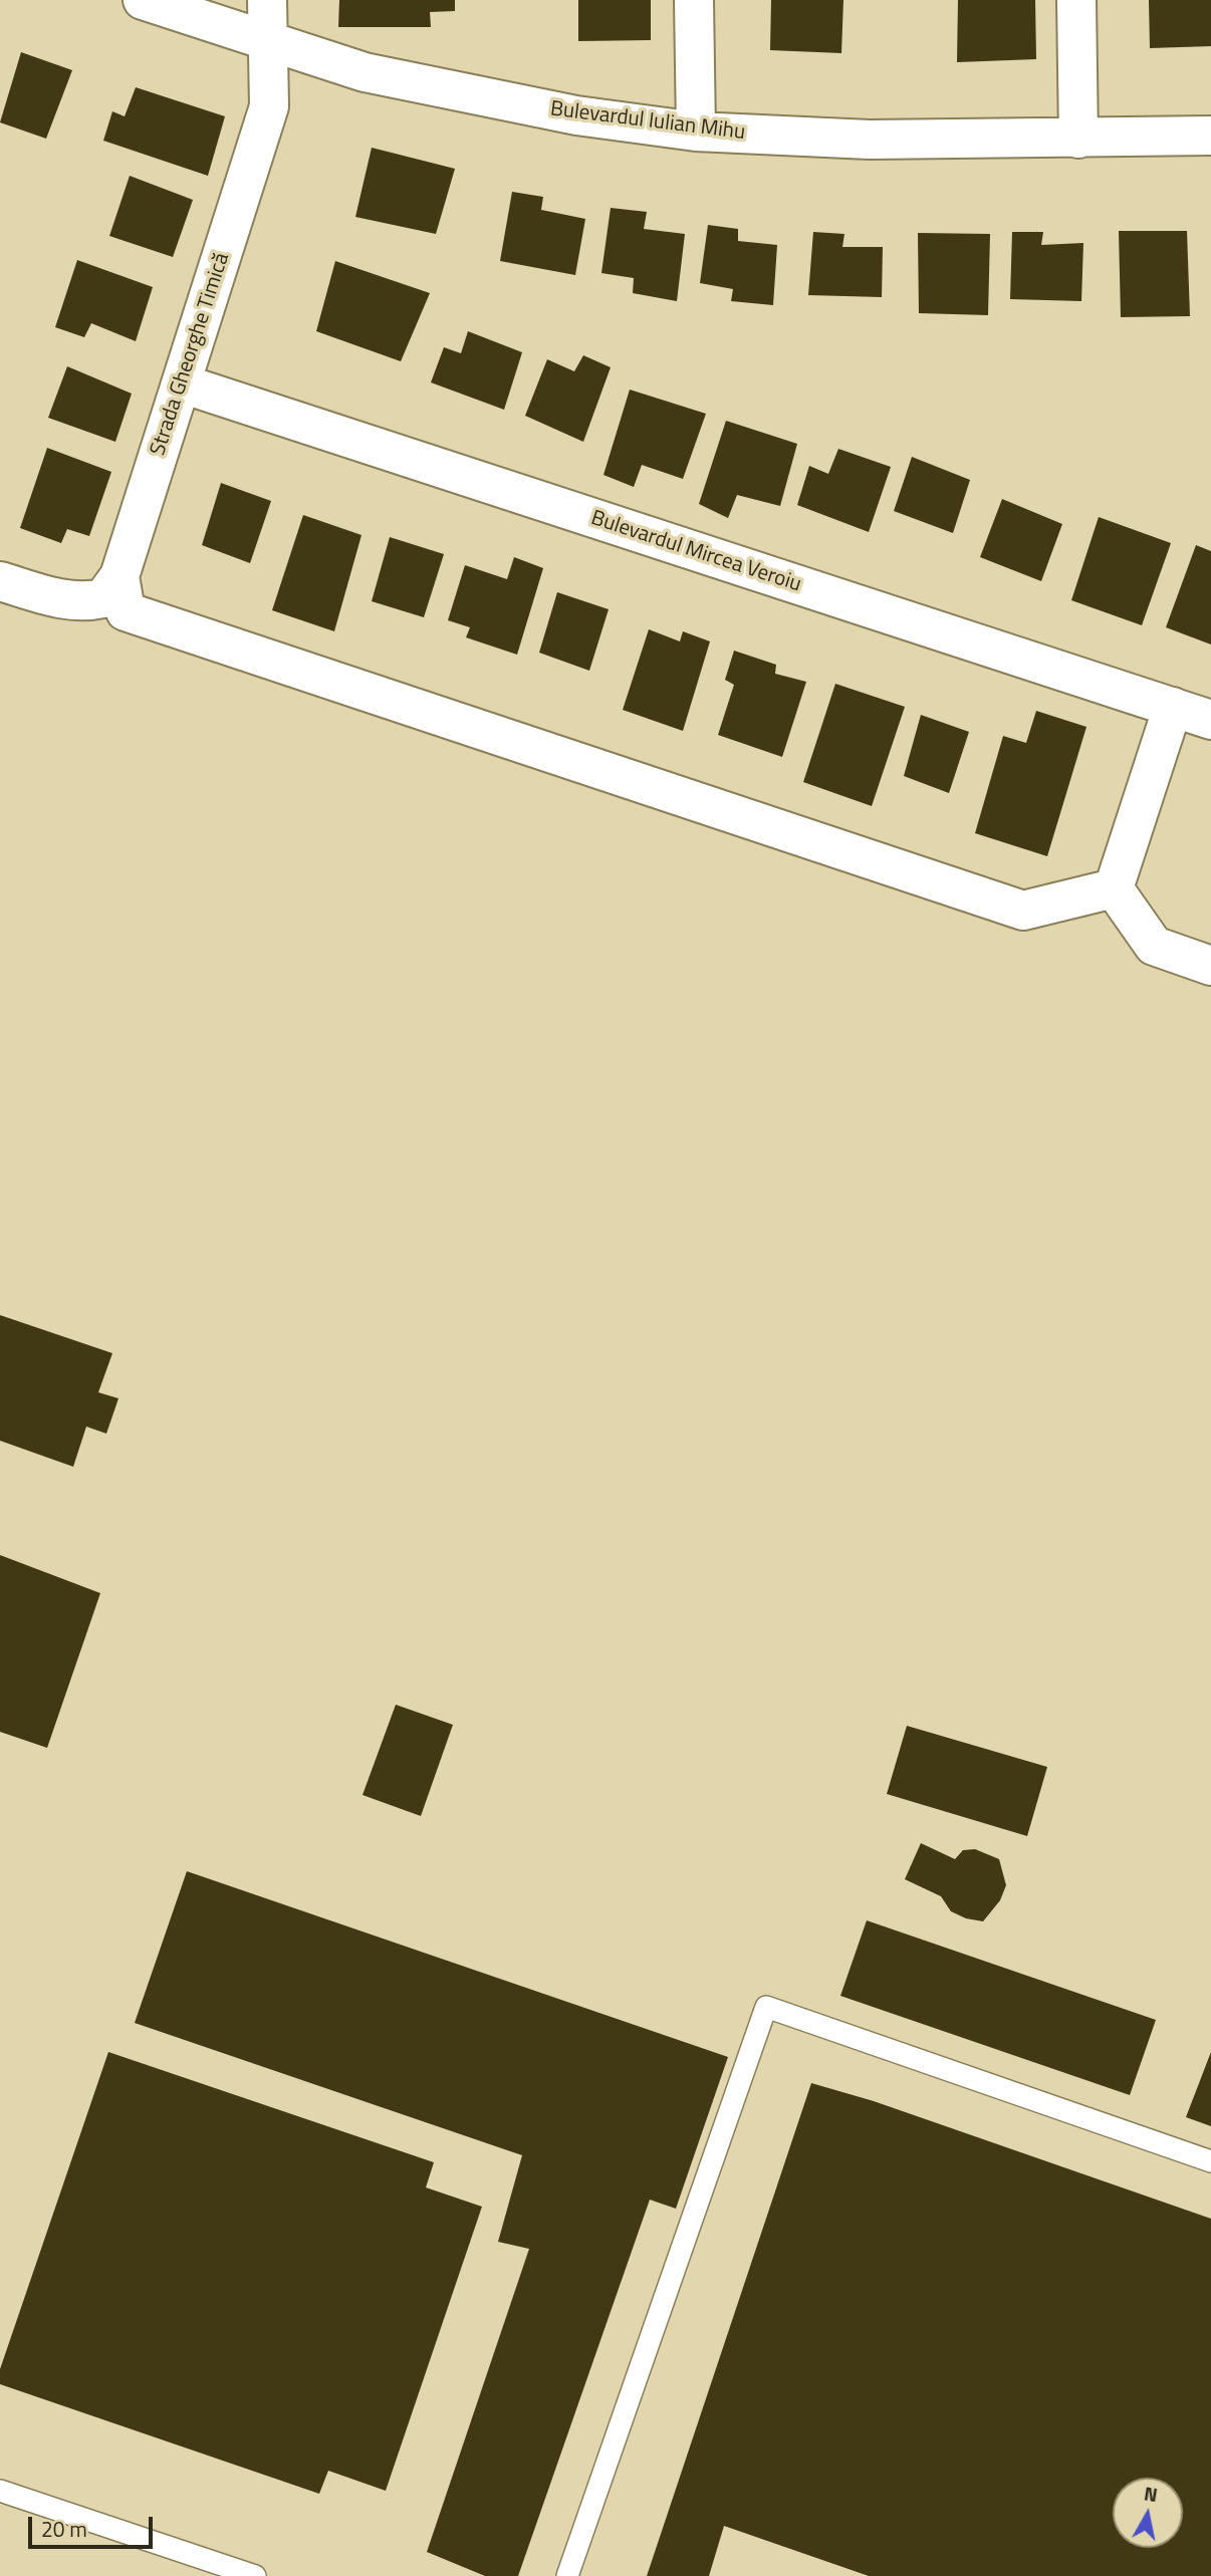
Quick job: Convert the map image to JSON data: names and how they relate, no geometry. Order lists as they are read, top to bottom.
{
  "streets": {
    "street": ["Bulevardul Iulian Mihu", "Strada Gheorghe Timică", "Bulevardul Mircea Veroiu"]
  },
  "crossings": [
    ["Bulevardul Iulian Mihu", "Strada Gheorghe Timică"],
    ["Strada Gheorghe Timică", "Bulevardul Mircea Veroiu"]
  ],
  "scale_bar": "20 m",
  "north": "top"
}
